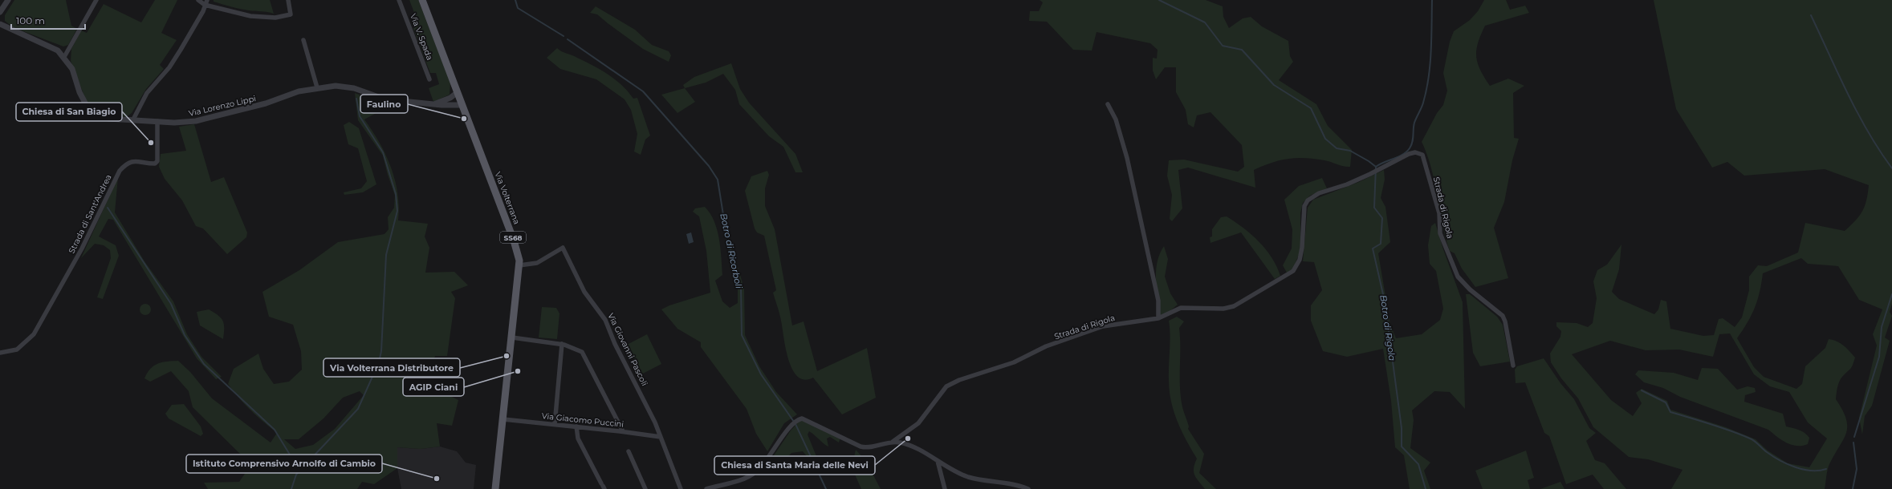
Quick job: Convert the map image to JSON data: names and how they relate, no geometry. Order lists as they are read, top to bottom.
{
  "streets": {
    "main road": ["Via Volterrana", "SS68"],
    "street": [
      "Via V. Spada",
      "Via Lorenzo Lippi",
      "Strada di Rigola",
      "Strada di Sant'Andrea",
      "Via Giovanni Pascoli",
      "Via Giacomo Puccini"
    ]
  },
  "crossings": [
    ["Via Lorenzo Lippi", "Via Volterrana"],
    ["Via Lorenzo Lippi", "Strada di Sant'Andrea"],
    ["Via Volterrana", "Via Giovanni Pascoli"],
    ["Via Volterrana", "Via Giacomo Puccini"],
    ["Via Giovanni Pascoli", "Via Giacomo Puccini"]
  ],
  "water": ["Botro di Ricorboli", "Botro di Rigola"],
  "places": [
    "Faulino",
    "Chiesa di San Biagio",
    "Via Volterrana Distributore",
    "AGIP Ciani",
    "Chiesa di Santa Maria delle Nevi",
    "Istituto Comprensivo Arnolfo di Cambio"
  ],
  "scale_bar": "100 m"
}
